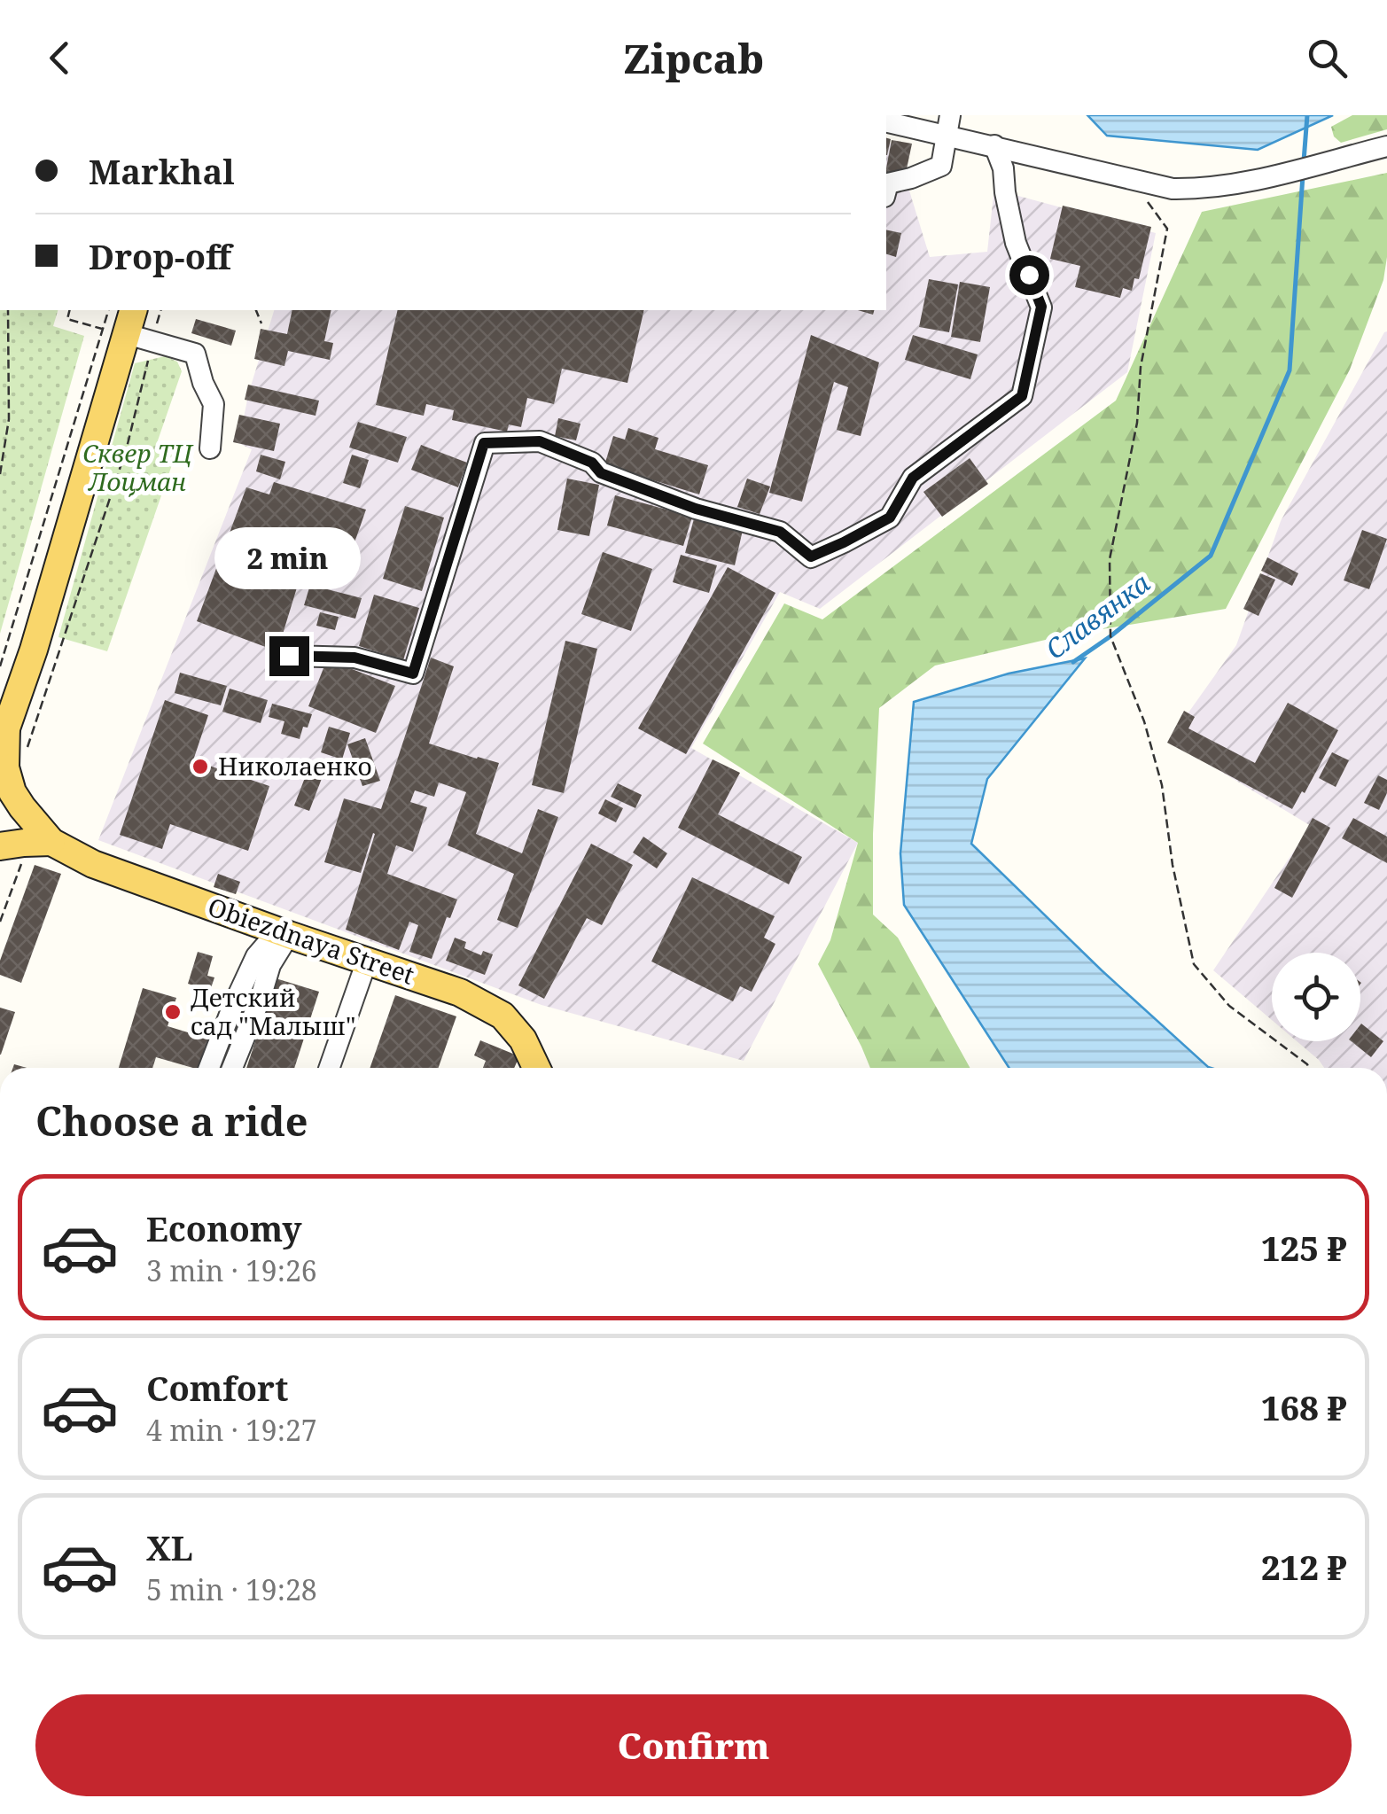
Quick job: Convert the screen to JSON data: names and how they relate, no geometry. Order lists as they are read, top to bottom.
{
  "streets": {
    "main road": ["Obiezdnaya Street"]
  },
  "water": ["Славянка"],
  "parks": ["Сквер ТЦ Лоцман"],
  "places": ["Николаенко", "Детский сад \"Малыш\""],
  "page": {
    "header": "Zipcab",
    "banner": ["Markhal", "Drop-off"],
    "bubble": "2 min",
    "heading": "Choose a ride",
    "list": [
      {
        "name": "Economy",
        "note": "3 min · 19:26",
        "value": "125 ₽"
      },
      {
        "name": "Comfort",
        "note": "4 min · 19:27",
        "value": "168 ₽"
      },
      {
        "name": "XL",
        "note": "5 min · 19:28",
        "value": "212 ₽"
      }
    ],
    "buttons": "Confirm"
  }
}
